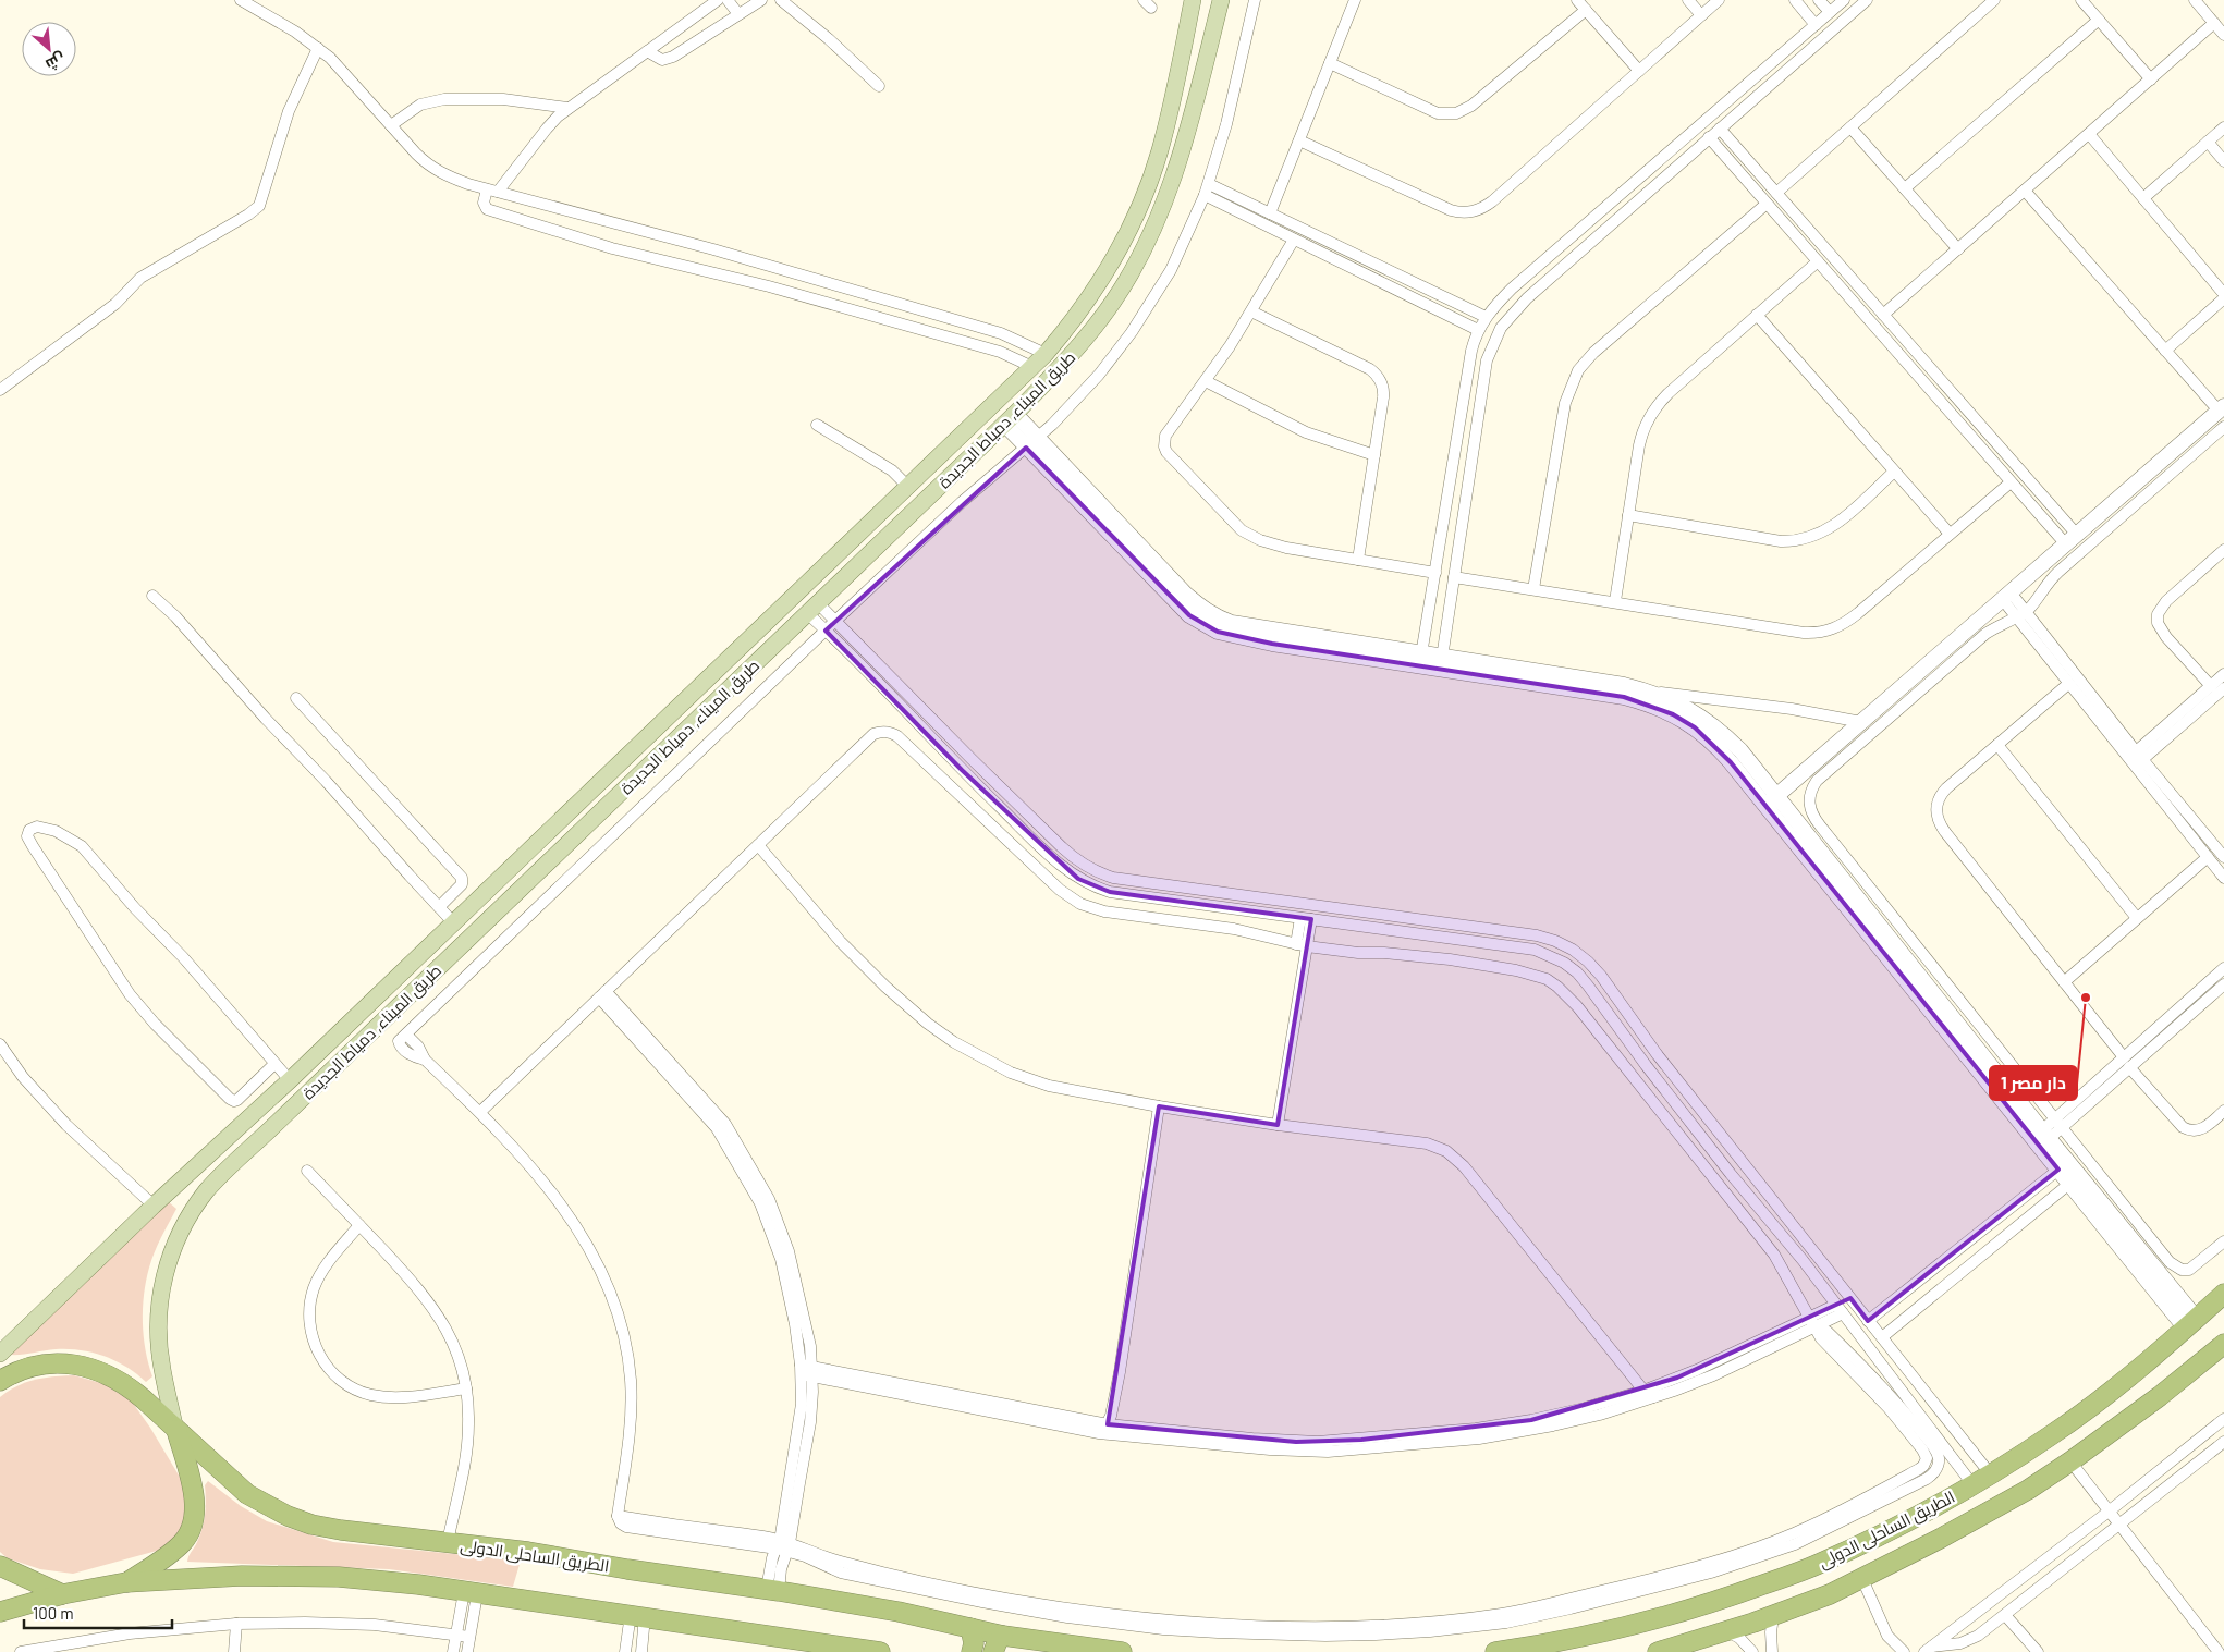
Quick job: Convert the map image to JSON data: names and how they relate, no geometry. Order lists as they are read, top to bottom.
{
  "streets": {
    "highway": ["الطريق الساحلى الدولى"],
    "main road": ["طريق الميناء, دمياط الجديدة"]
  },
  "crossings": [
    ["طريق الميناء, دمياط الجديدة", "الطريق الساحلى الدولى"]
  ],
  "places": ["دار مصر 1"],
  "scale_bar": "100 m",
  "north": "bottom right"
}
